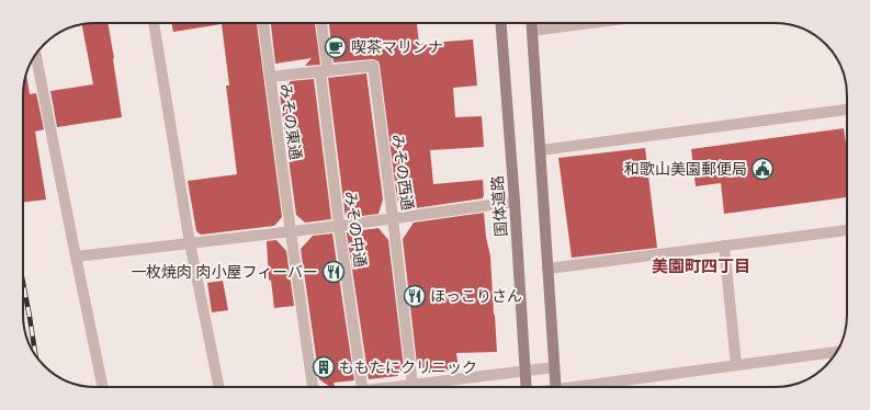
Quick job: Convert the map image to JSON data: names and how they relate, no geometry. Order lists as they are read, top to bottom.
{
  "streets": {
    "street": [
      "みその東通",
      "みその西通",
      "国体道路",
      "みその中通"
    ]
  },
  "crossings": [
    ["みその東通", "みその西通"],
    ["みその西通", "みその中通"]
  ],
  "districts": ["美園町四丁目"],
  "places": {
    "cafe": ["喫茶マリンナ"],
    "public building": ["和歌山美園郵便局"],
    "restaurant": ["一枚焼肉 肉小屋フィーバー", "ほっこりさん"],
    "building": ["ももたにクリニック"]
  }
}
